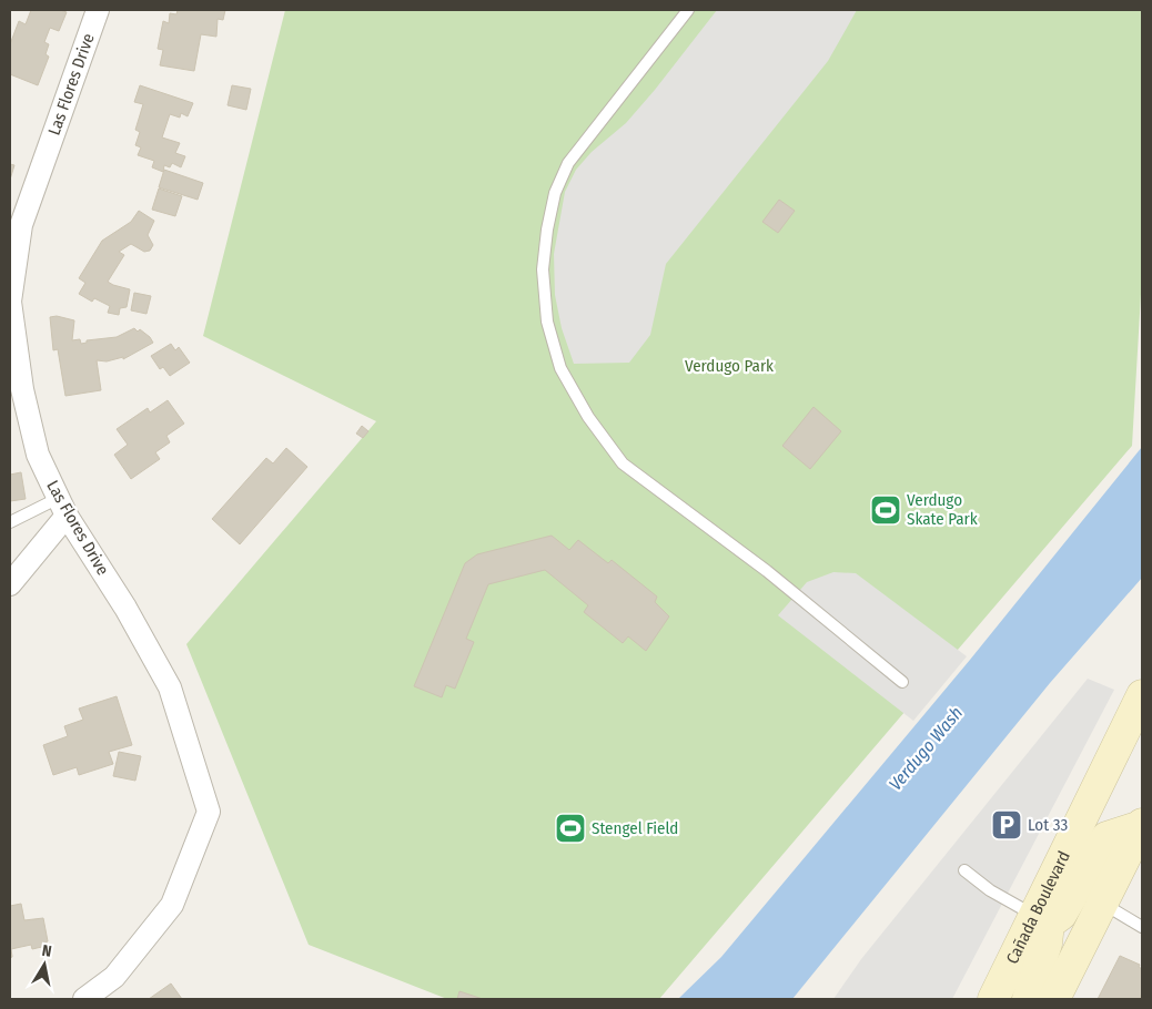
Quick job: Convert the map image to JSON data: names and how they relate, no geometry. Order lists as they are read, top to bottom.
{
  "streets": {
    "main road": ["Cañada Boulevard"],
    "street": ["Las Flores Drive"]
  },
  "water": ["Verdugo Wash"],
  "parks": ["Verdugo Park"],
  "places": {
    "sports": ["Verdugo Skate Park", "Stengel Field"],
    "parking": ["Lot 33"]
  },
  "north": "top"
}
